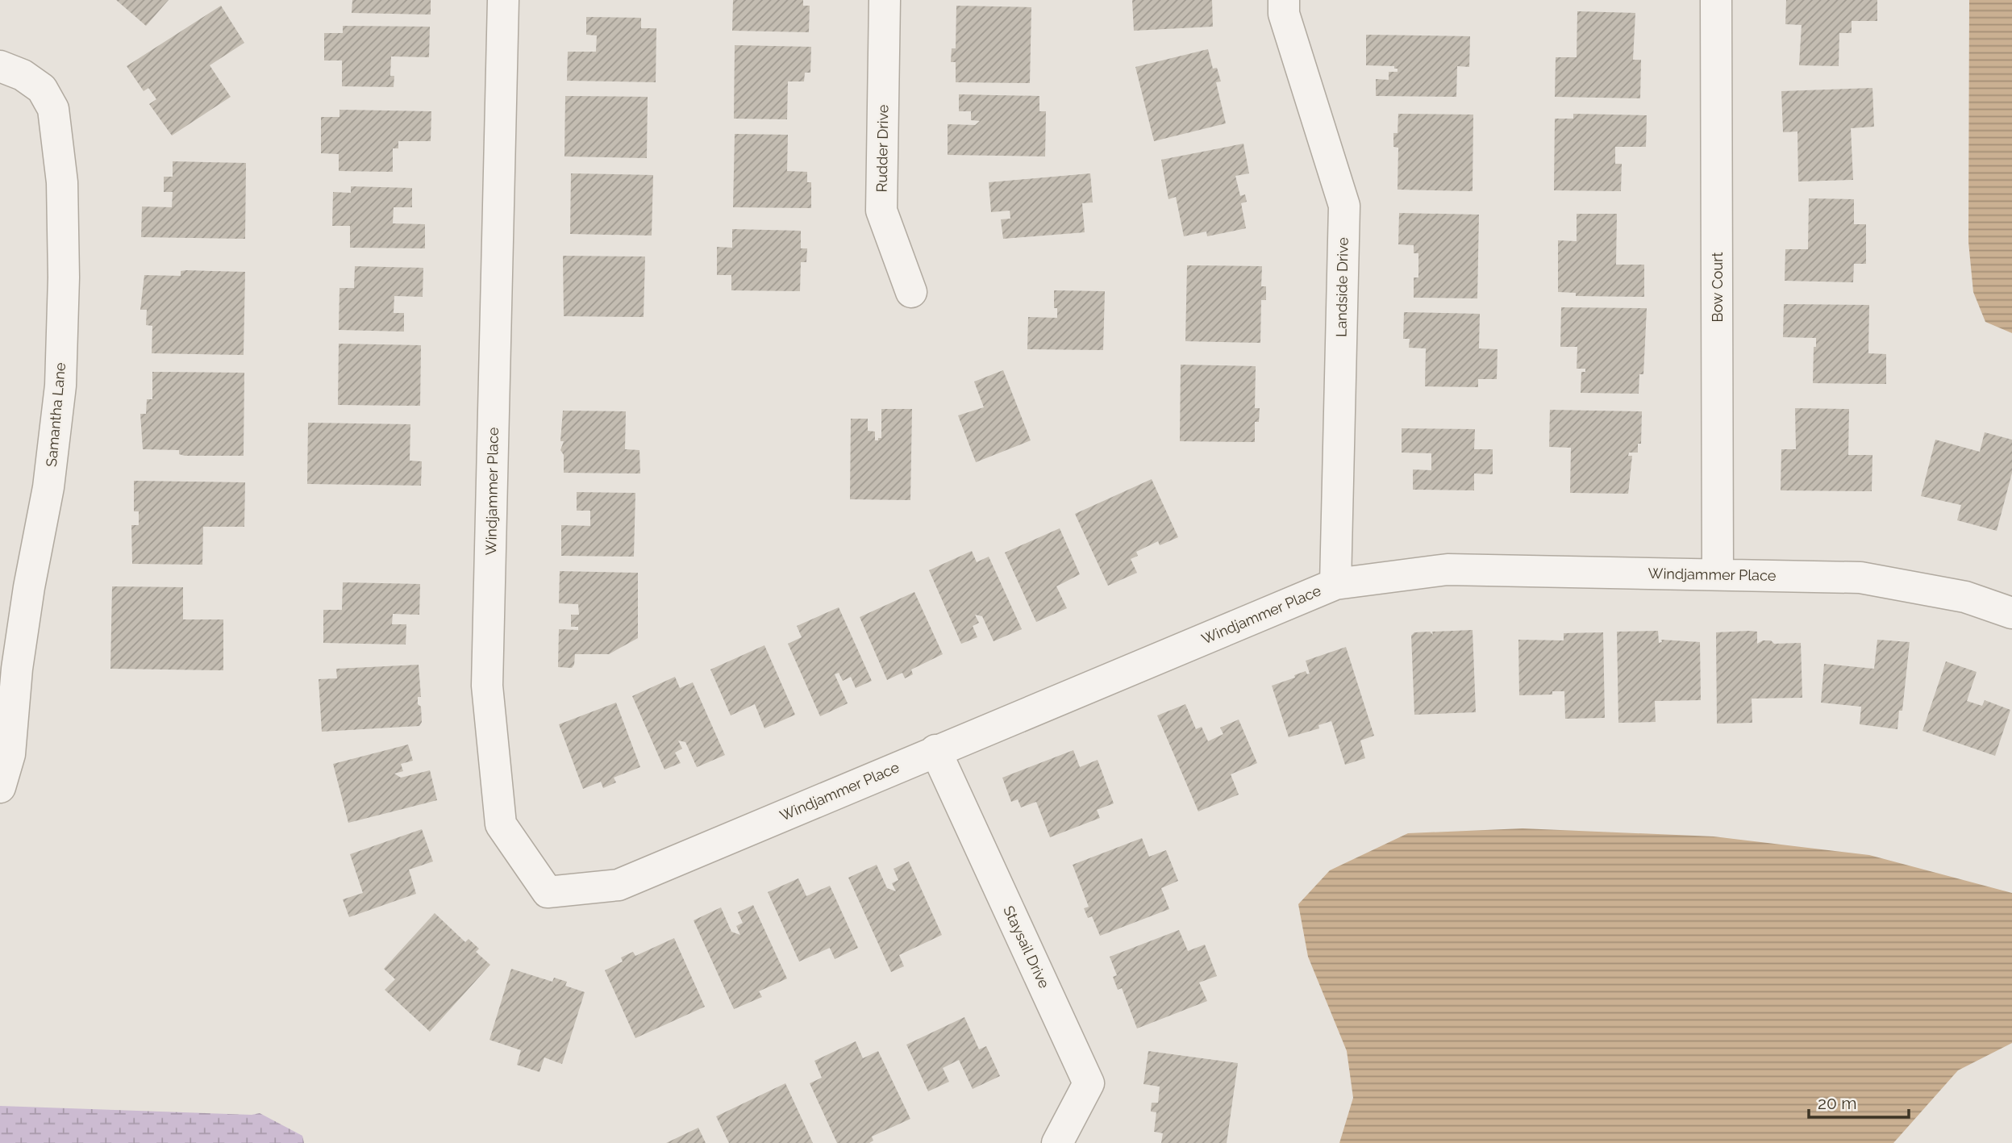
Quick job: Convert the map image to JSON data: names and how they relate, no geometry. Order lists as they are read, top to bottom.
{
  "streets": {
    "street": [
      "Rudder Drive",
      "Landside Drive",
      "Bow Court",
      "Samantha Lane",
      "Windjammer Place",
      "Staysail Drive"
    ]
  },
  "crossings": [
    ["Landside Drive", "Windjammer Place"],
    ["Bow Court", "Windjammer Place"],
    ["Windjammer Place", "Staysail Drive"]
  ],
  "scale_bar": "20 m"
}
